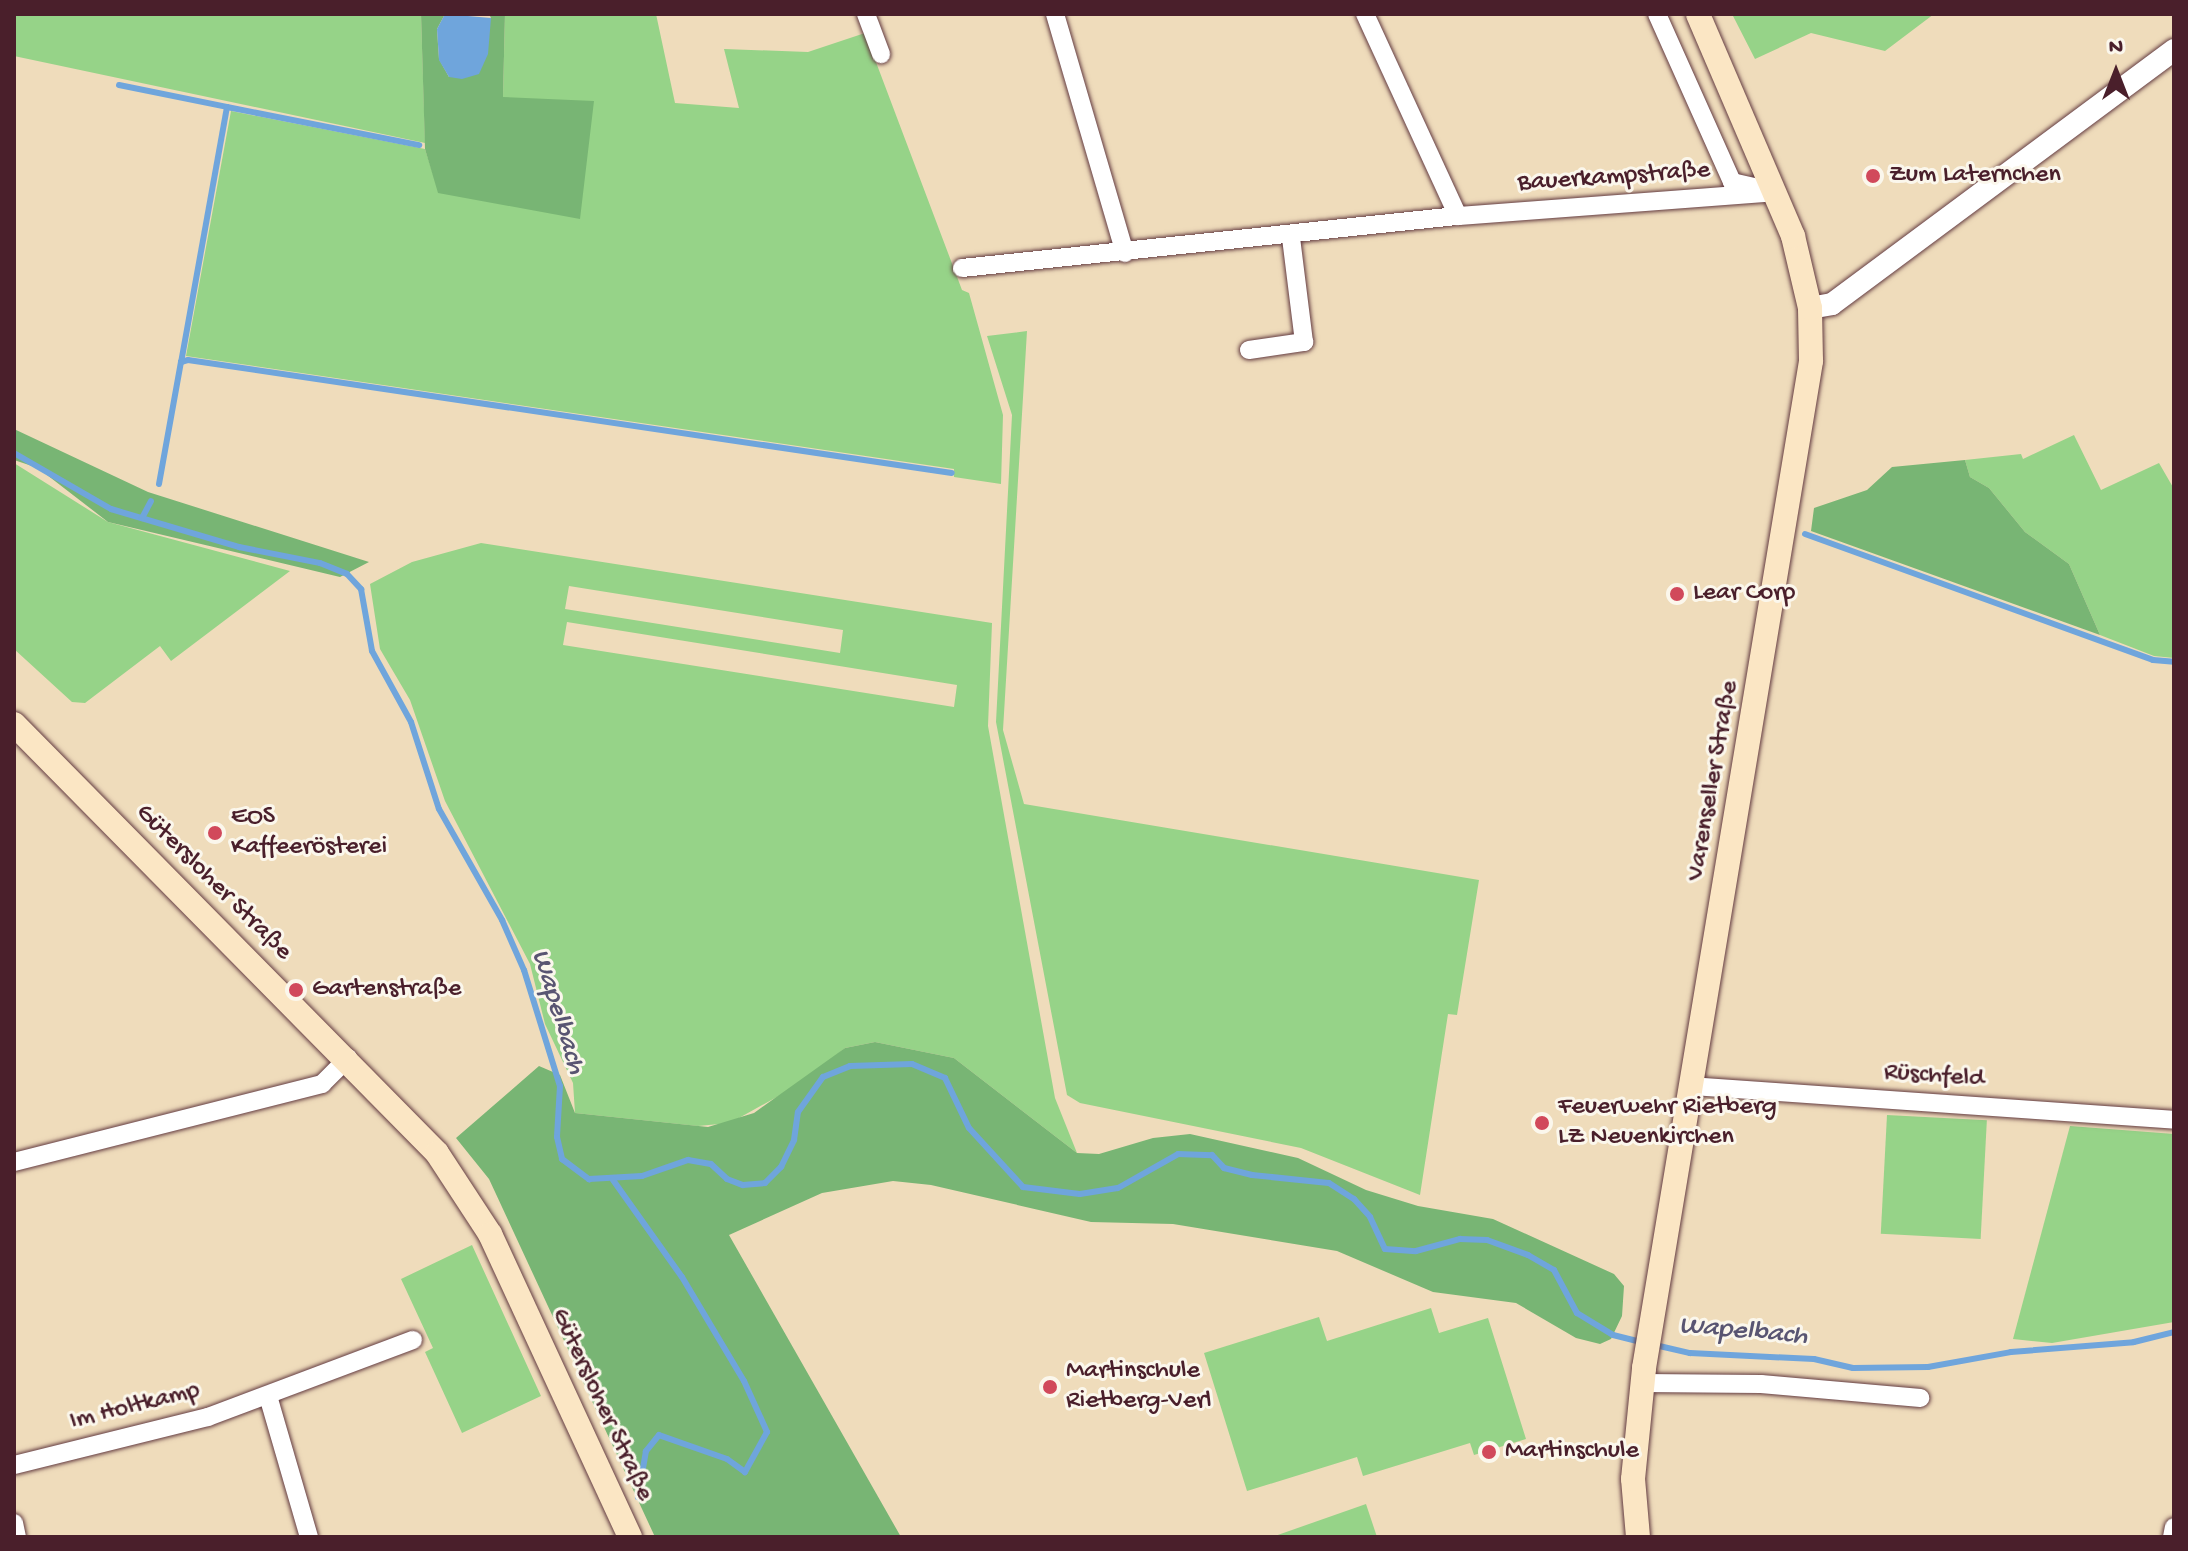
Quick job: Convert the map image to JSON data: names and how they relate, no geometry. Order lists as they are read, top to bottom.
{
  "streets": {
    "main road": ["Varenseller Straße", "Gütersloher Straße"],
    "street": ["Bauerkampstraße", "Rüschfeld", "Im Holtkamp"]
  },
  "crossings": [
    ["Bauerkampstraße", "Varenseller Straße"],
    ["Varenseller Straße", "Rüschfeld"]
  ],
  "water": ["Wapelbach"],
  "places": [
    "Zum Laternchen",
    "Lear Corp",
    "EOS Kaffeerösterei",
    "Gartenstraße",
    "Feuerwehr Rietberg LZ Neuenkirchen",
    "Martinschule Rietberg-Verl",
    "Martinschule"
  ],
  "north": "top"
}
